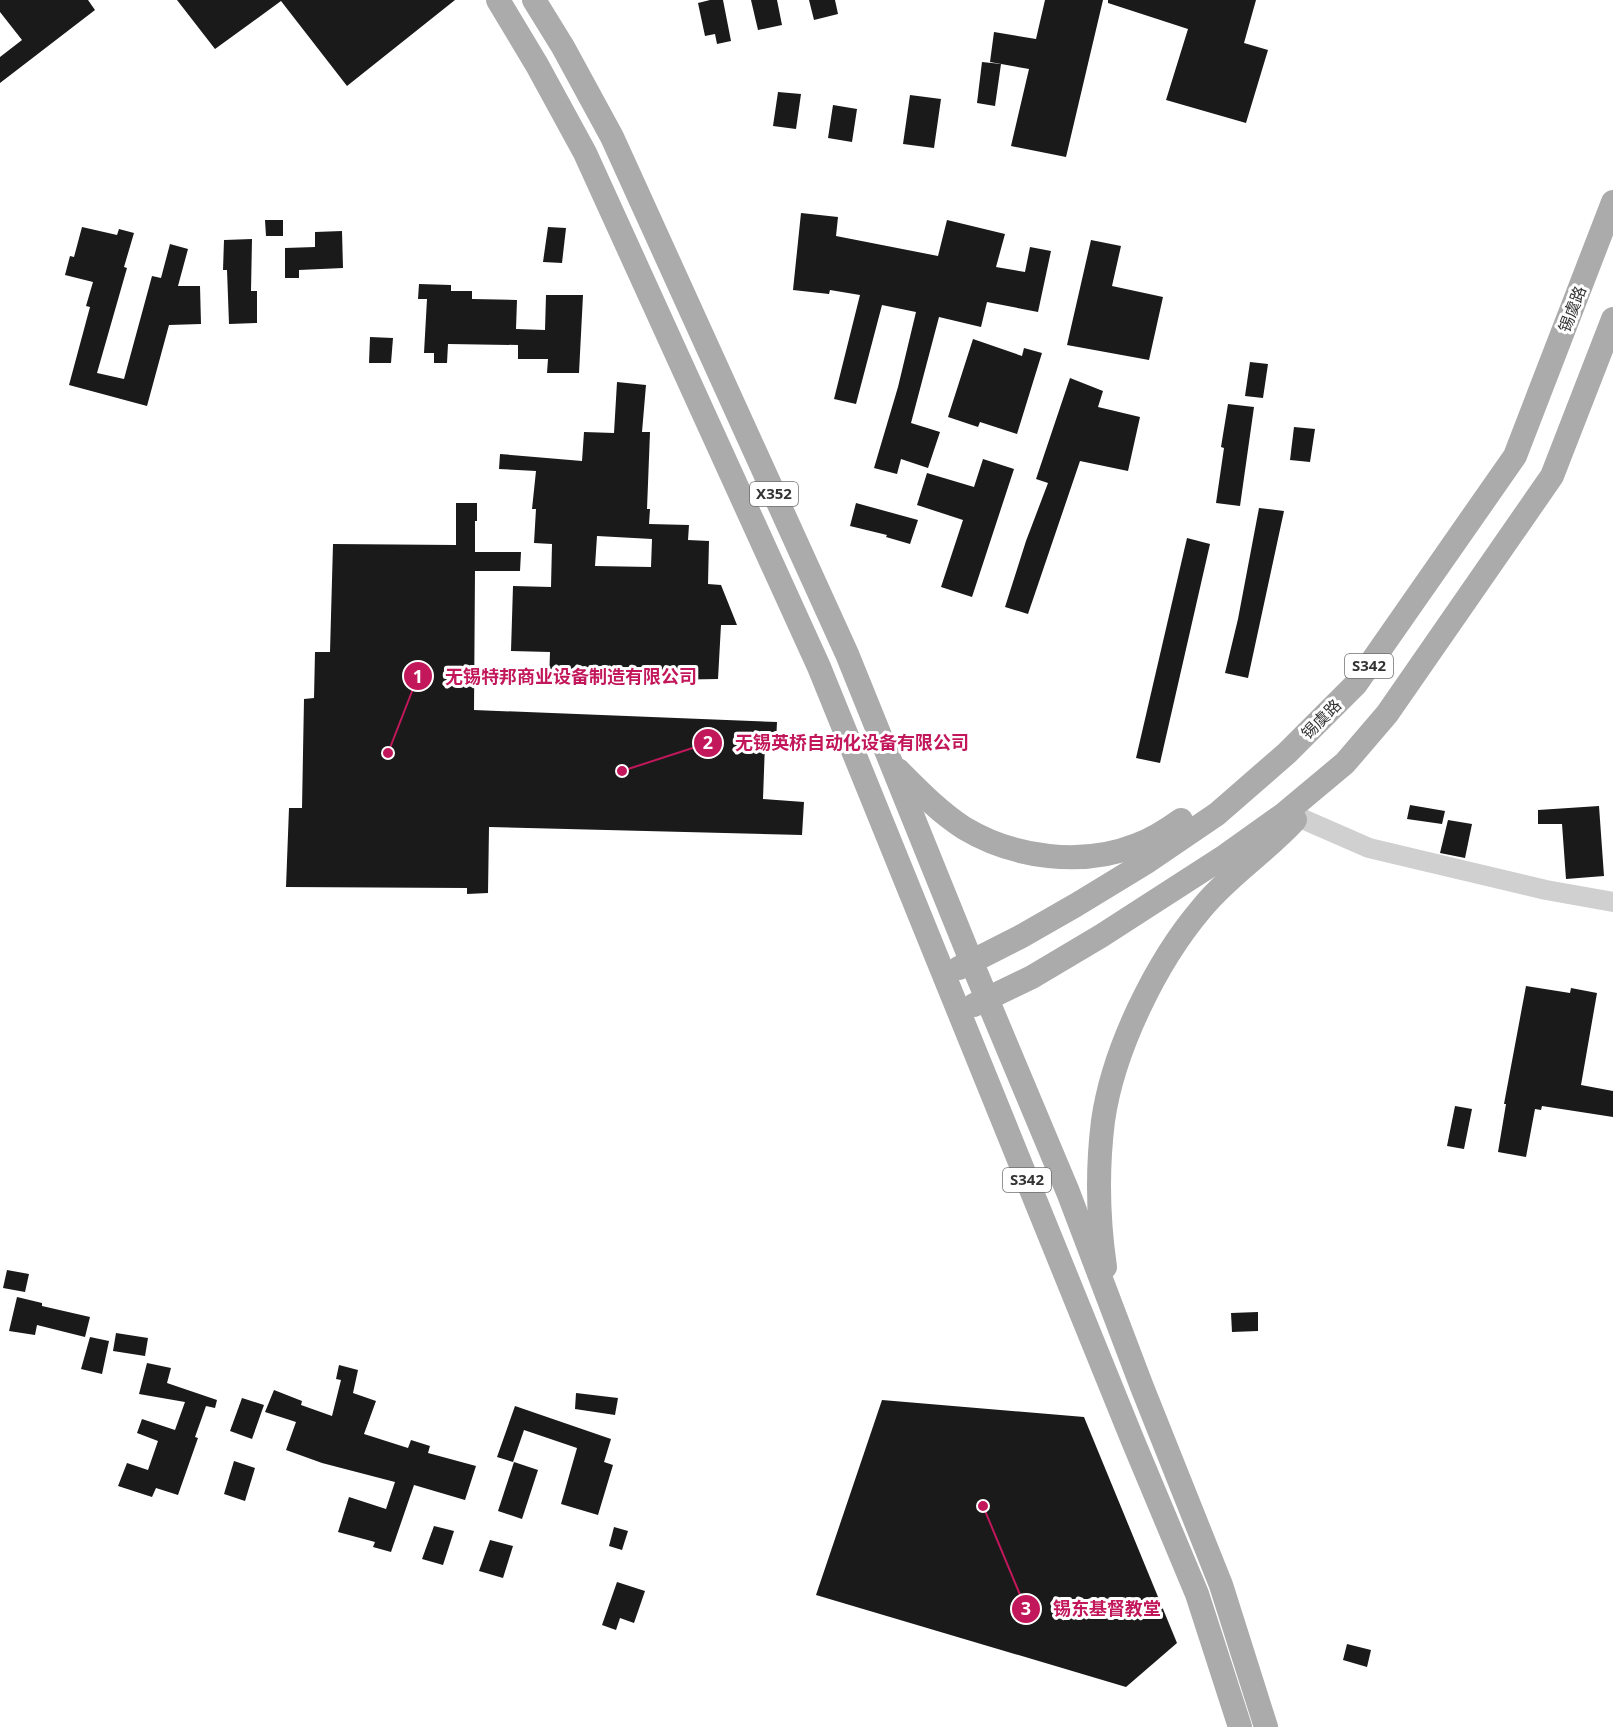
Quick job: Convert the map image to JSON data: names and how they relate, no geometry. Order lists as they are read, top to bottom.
{
  "streets": {
    "main road": ["锡虞路", "X352", "S342"]
  },
  "crossings": [
    ["锡虞路", "X352"],
    ["锡虞路", "S342"],
    ["X352", "S342"]
  ],
  "places": ["无锡特邦商业设备制造有限公司", "无锡英桥自动化设备有限公司", "锡东基督教堂"]
}
